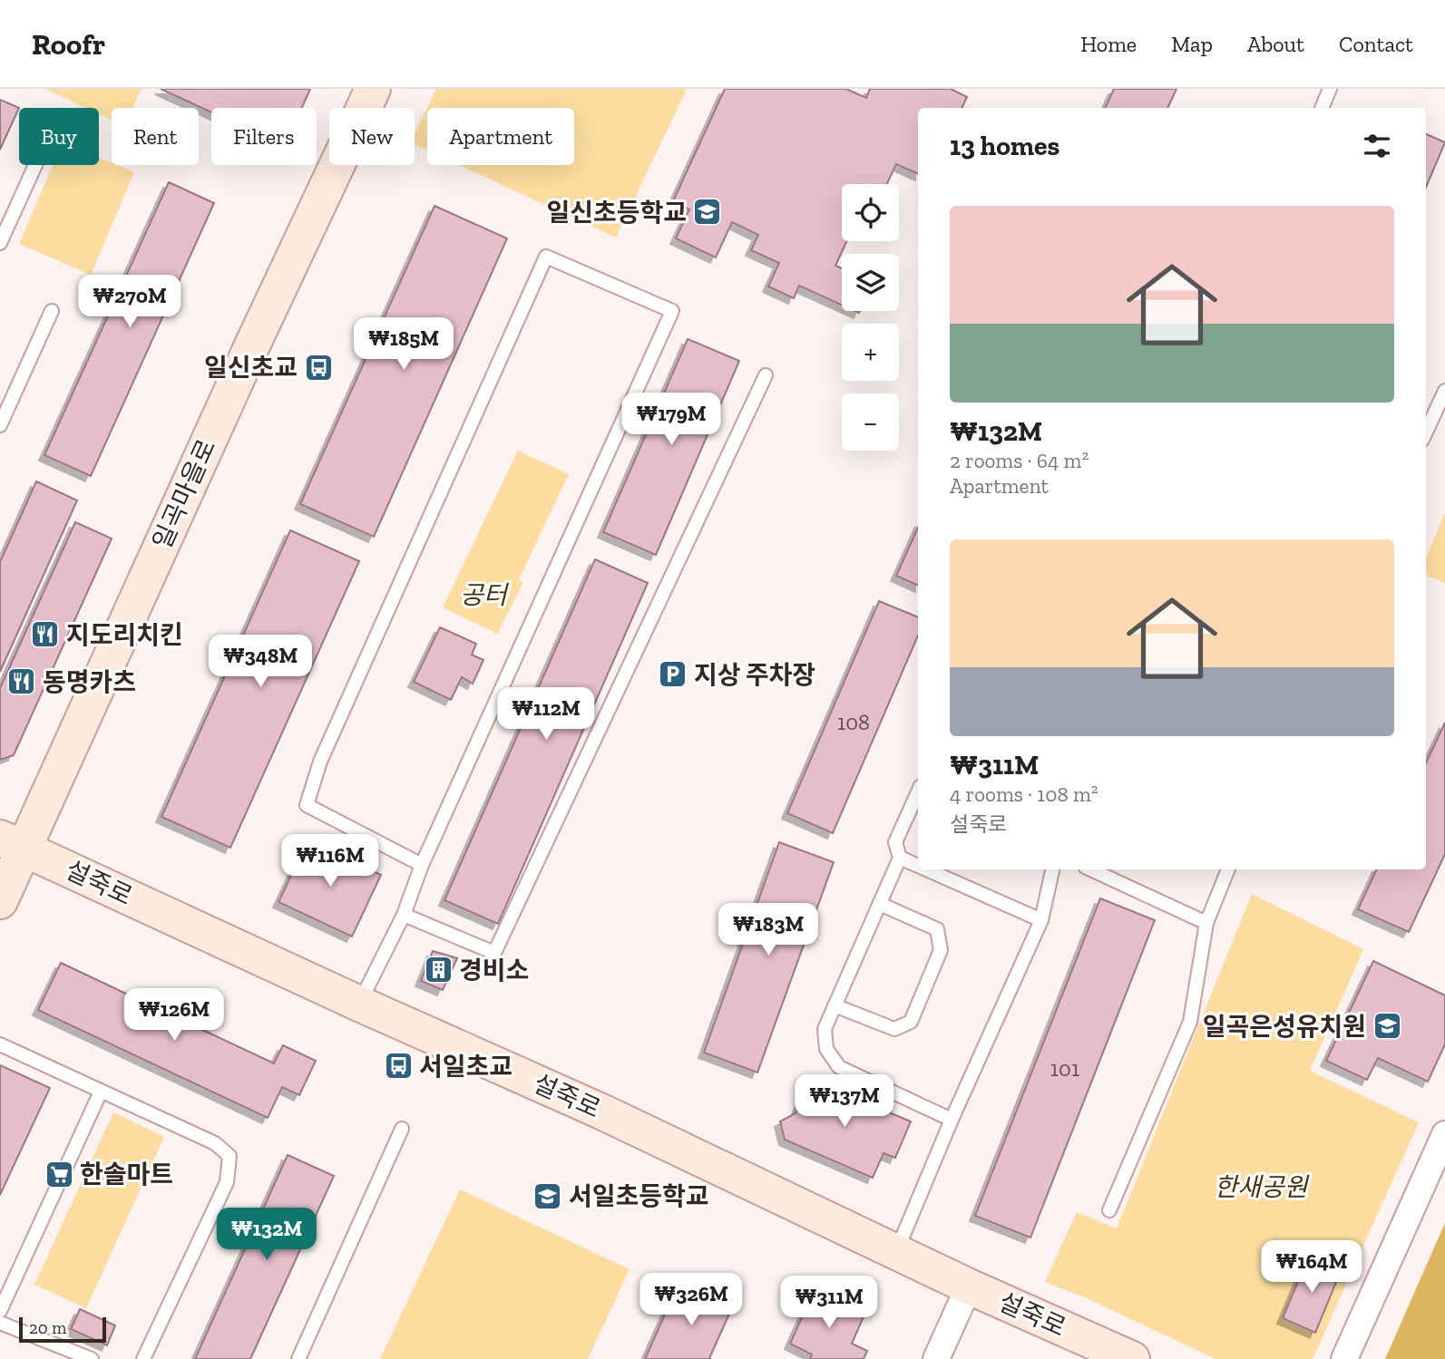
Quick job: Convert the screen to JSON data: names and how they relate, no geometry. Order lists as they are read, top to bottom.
{
  "streets": {
    "main road": ["일곡마을로", "설죽로"]
  },
  "crossings": [
    ["일곡마을로", "설죽로"]
  ],
  "parks": ["공터", "한새공원"],
  "places": {
    "school or university": ["일신초등학교", "일곡은성유치원", "서일초등학교"],
    "bus stop": ["일신초교", "서일초교"],
    "restaurant": ["지도리치킨", "동명카츠"],
    "parking": ["지상 주차장"],
    "building": ["경비소"],
    "supermarket": ["한솔마트"]
  },
  "house_numbers": ["108", "101"],
  "scale_bar": "20 m",
  "page": {
    "header": "Roofr",
    "nav": [
      "Home",
      "Map",
      "About",
      "Contact"
    ],
    "chip": [
      "Buy",
      "Rent",
      "Filters",
      "New",
      "Apartment"
    ],
    "heading": "13 homes",
    "map_buttons": ["+", "−"],
    "list": [
      {
        "name": "₩132M",
        "note": "2 rooms · 64 m² · Apartment"
      },
      {
        "name": "₩311M",
        "note": "4 rooms · 108 m² · 설죽로"
      }
    ],
    "price": [
      "₩270M",
      "₩185M",
      "₩179M",
      "₩348M",
      "₩112M",
      "₩116M",
      "₩183M",
      "₩126M",
      "₩137M",
      "₩132M",
      "₩164M",
      "₩326M",
      "₩311M"
    ],
    "scale": "20 m"
  }
}
